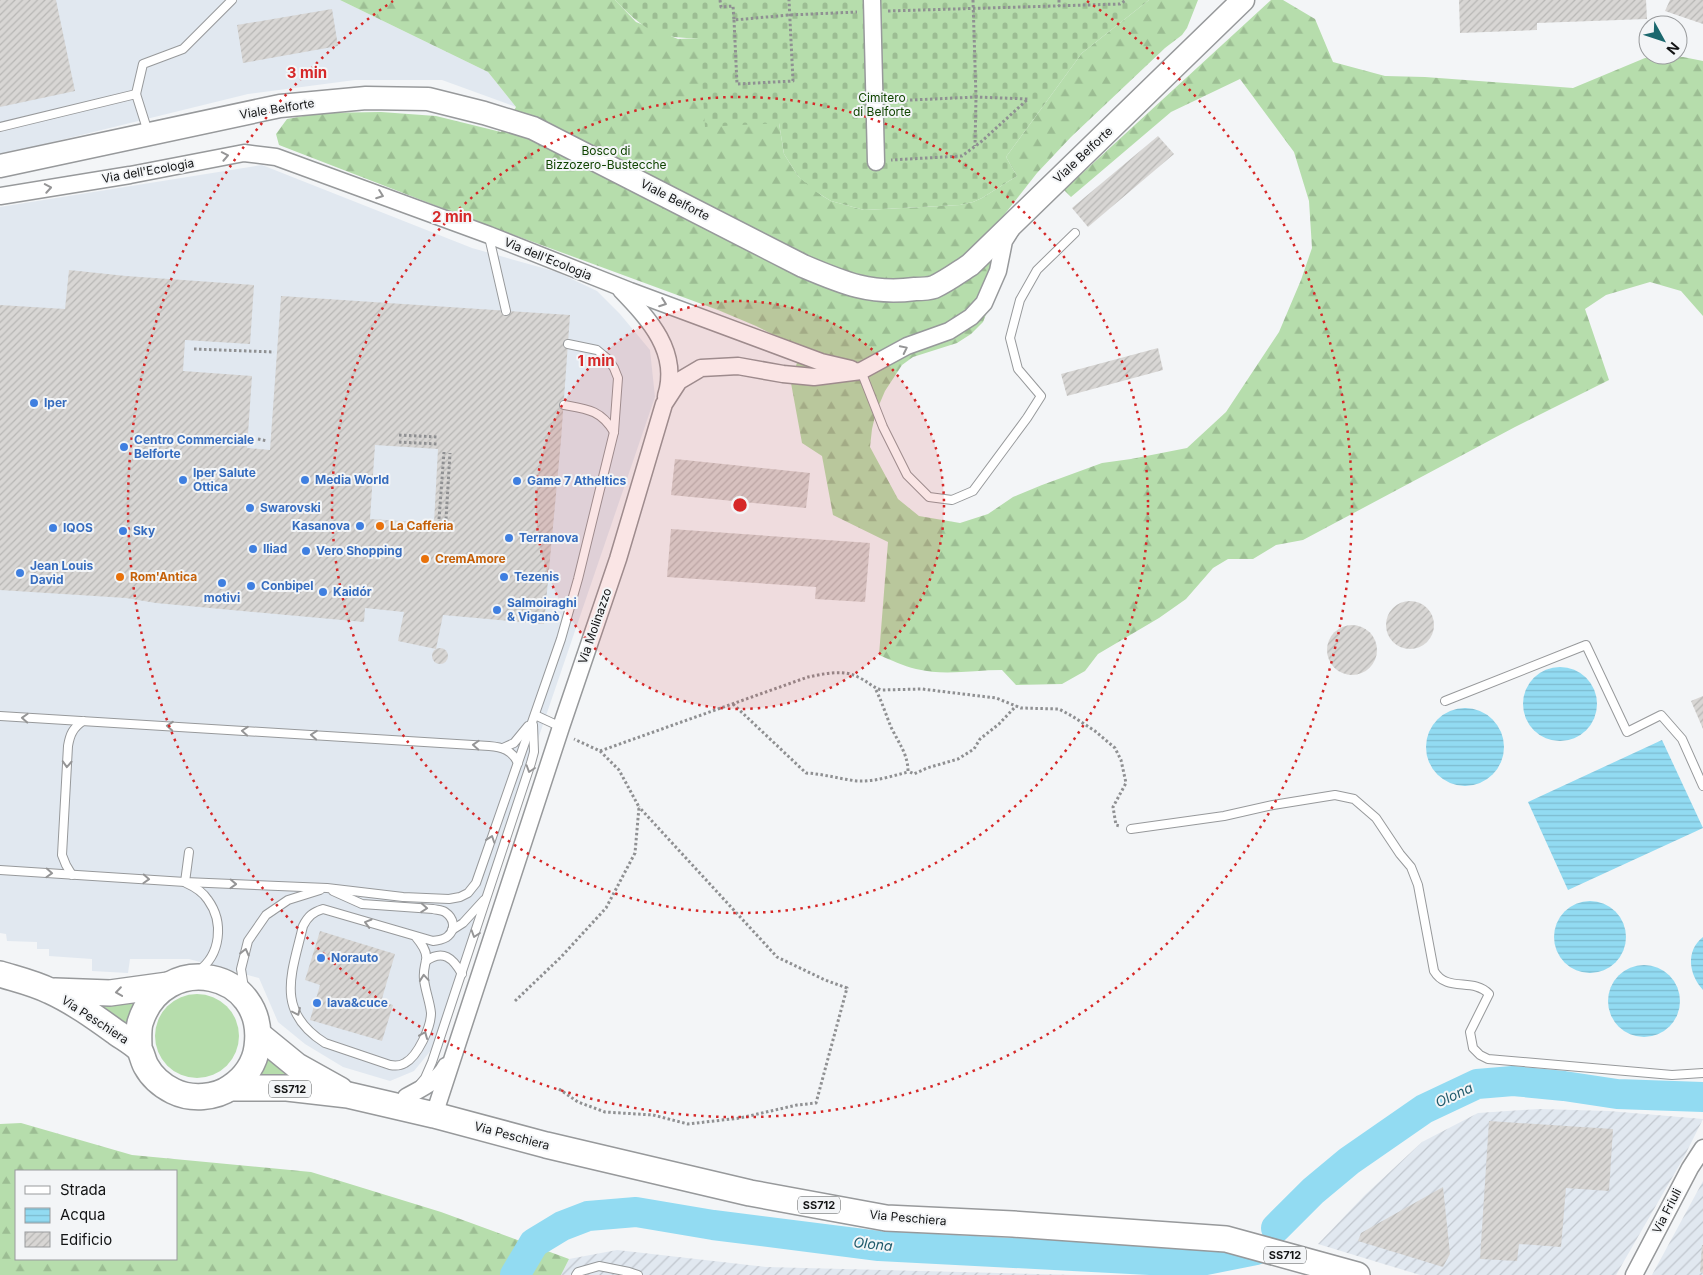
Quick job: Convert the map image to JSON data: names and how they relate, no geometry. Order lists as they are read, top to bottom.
{
  "streets": {
    "main road": ["Viale Belforte", "Via Peschiera", "SS712"],
    "street": ["Via dell'Ecologia", "Via Molinazzo", "Via Friuli"]
  },
  "crossings": [
    ["Via dell'Ecologia", "Via Molinazzo"],
    ["Via Molinazzo", "Via Peschiera"]
  ],
  "one_way": ["Via dell'Ecologia"],
  "water": ["Olona"],
  "parks": ["Cimitero di Belforte", "Bosco di Bizzozero-Bustecche"],
  "places": [
    "Iper",
    "Centro Commerciale Belforte",
    "Iper Salute Ottica",
    "Media World",
    "Game 7 Atheltics",
    "Swarovski",
    "Kasanova",
    "La Cafferia",
    "IQOS",
    "Sky",
    "Terranova",
    "Iliad",
    "Vero Shopping",
    "CremAmore",
    "Jean Louis David",
    "Rom'Antica",
    "Tezenis",
    "motivi",
    "Conbipel",
    "Kaidór",
    "Salmoiraghi & Viganò",
    "Norauto",
    "lava&cuce"
  ],
  "legend": ["Strada", "Acqua", "Edificio"],
  "north": "bottom right",
  "rings": ["3 min", "2 min", "1 min"]
}
